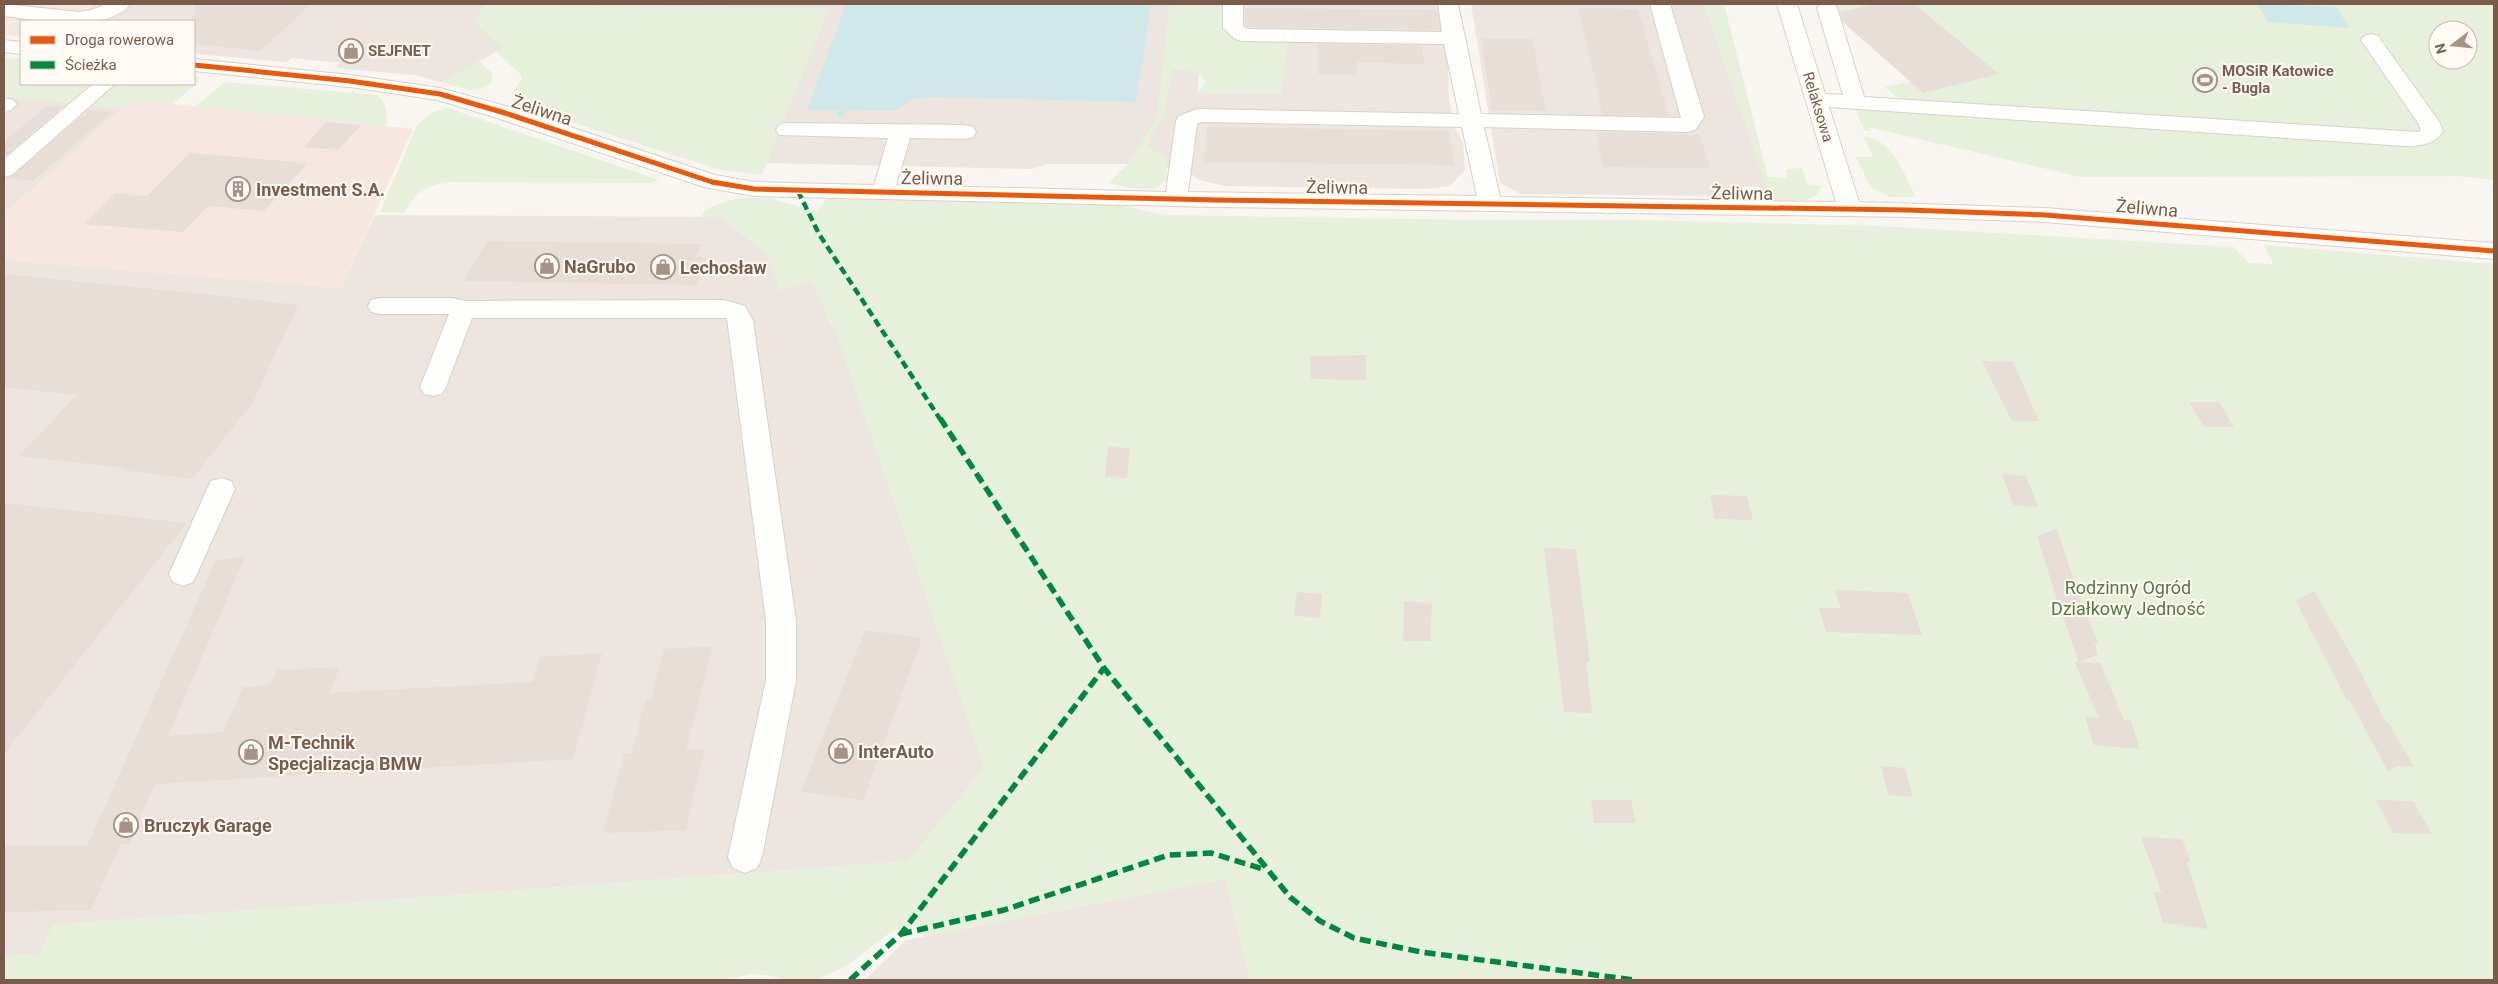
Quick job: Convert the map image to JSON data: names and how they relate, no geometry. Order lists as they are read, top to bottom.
{
  "streets": {
    "street": ["Relaksowa", "Żeliwna"]
  },
  "crossings": [
    ["Relaksowa", "Żeliwna"]
  ],
  "parks": ["Rodzinny Ogród Działkowy Jedność"],
  "places": {
    "shop": [
      "SEJFNET",
      "NaGrubo",
      "Lechosław",
      "InterAuto",
      "M-Technik Specjalizacja BMW",
      "Bruczyk Garage"
    ],
    "sports": ["MOSiR Katowice - Bugla"],
    "building": ["Investment S.A."]
  },
  "legend": ["Droga rowerowa", "Ścieżka"],
  "north": "left"
}
